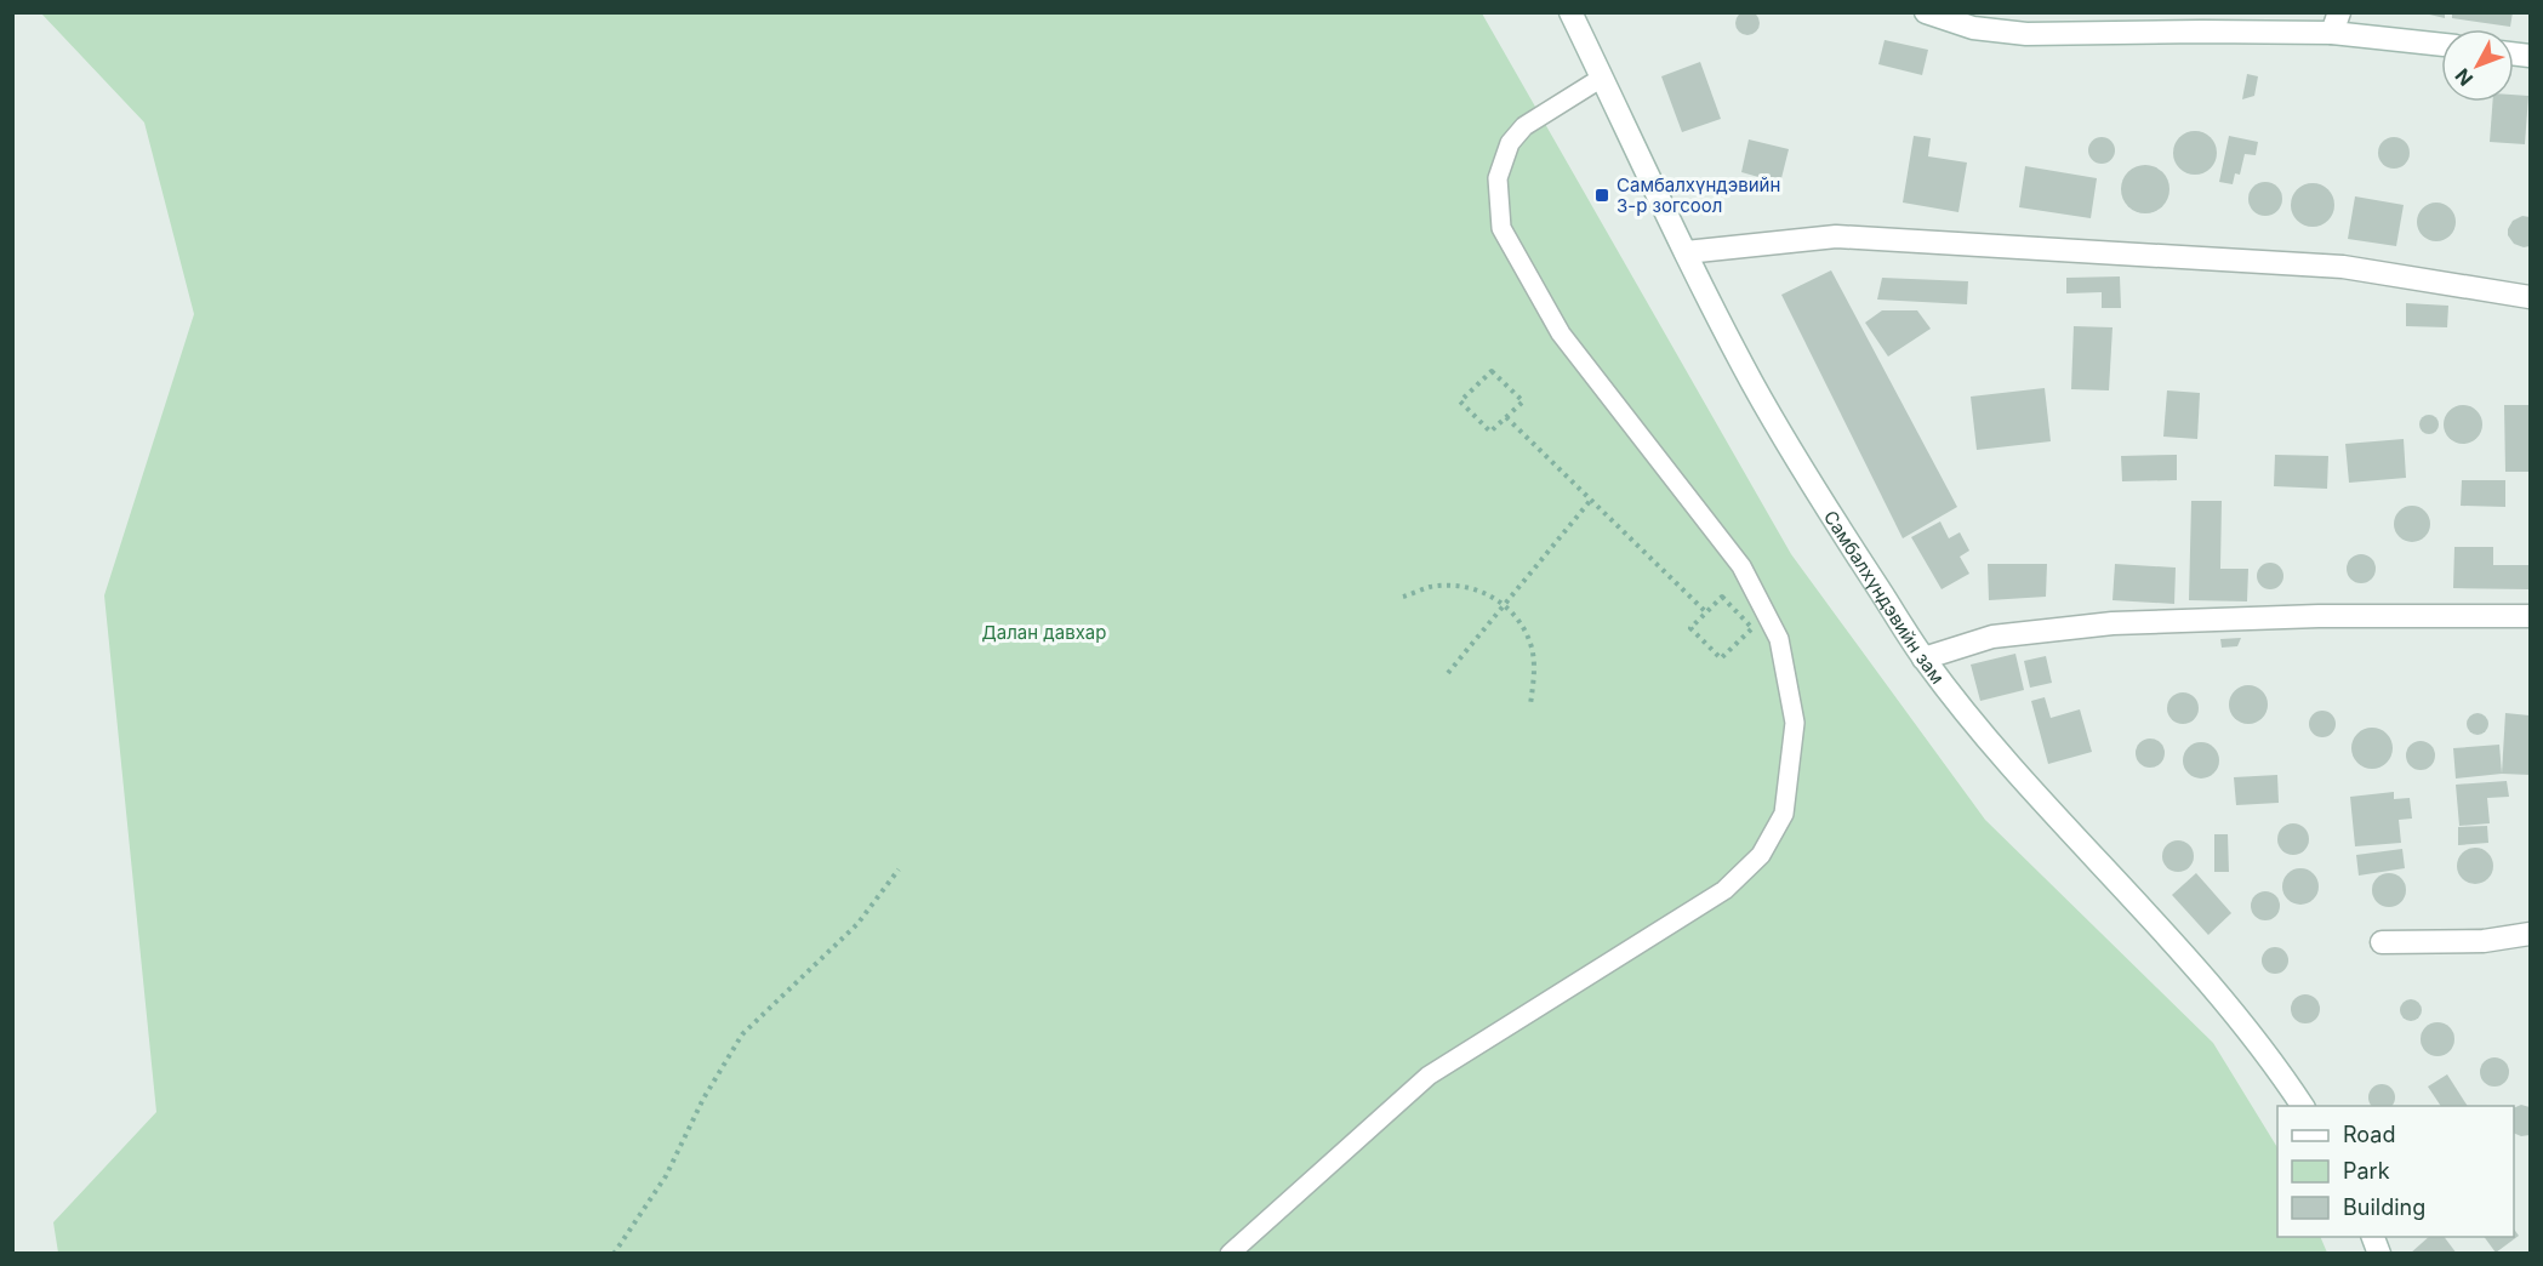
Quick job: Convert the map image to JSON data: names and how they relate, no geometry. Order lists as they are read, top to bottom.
{
  "streets": {
    "street": ["Самбалхүндэвийн зам"]
  },
  "parks": ["Далан давхар"],
  "places": {
    "transit": ["Самбалхүндэвийн 3-р зогсоол"]
  },
  "legend": ["Road", "Park", "Building"],
  "north": "bottom left"
}
